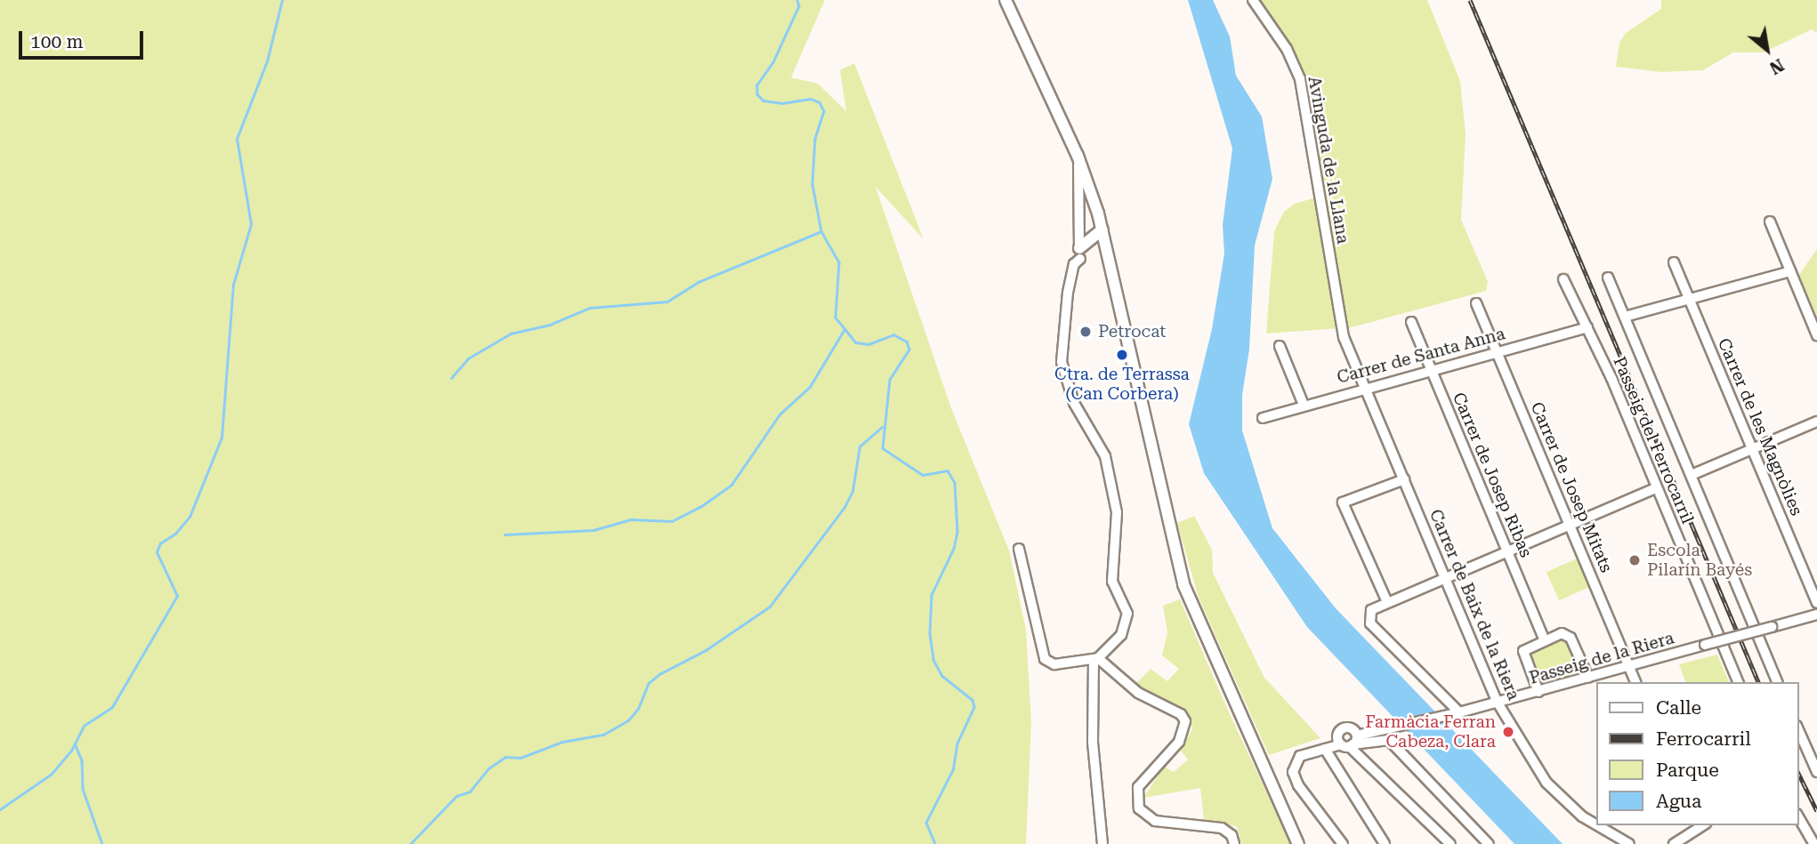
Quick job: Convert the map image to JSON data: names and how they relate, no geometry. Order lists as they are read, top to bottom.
{
  "streets": {
    "street": [
      "Avinguda de la Llana",
      "Carrer de Santa Anna",
      "Carrer de les Magnòlies",
      "Passeig del Ferrocarril",
      "Carrer de Josep Ribas",
      "Carrer de Josep Mitats",
      "Carrer de Baix de la Riera",
      "Passeig de la Riera"
    ]
  },
  "crossings": [
    ["Avinguda de la Llana", "Carrer de Baix de la Riera"],
    ["Carrer de Santa Anna", "Passeig del Ferrocarril"],
    ["Carrer de Santa Anna", "Carrer de Josep Ribas"],
    ["Carrer de Santa Anna", "Carrer de Josep Mitats"],
    ["Carrer de Santa Anna", "Carrer de Baix de la Riera"],
    ["Carrer de Josep Mitats", "Passeig de la Riera"],
    ["Carrer de Baix de la Riera", "Passeig de la Riera"]
  ],
  "places": [
    "Petrocat",
    "Ctra. de Terrassa (Can Corbera)",
    "Escola Pilarín Bayés",
    "Farmàcia Ferran Cabeza, Clara"
  ],
  "legend": [
    "Calle",
    "Ferrocarril",
    "Parque",
    "Agua"
  ],
  "scale_bar": "100 m",
  "north": "bottom right"
}
